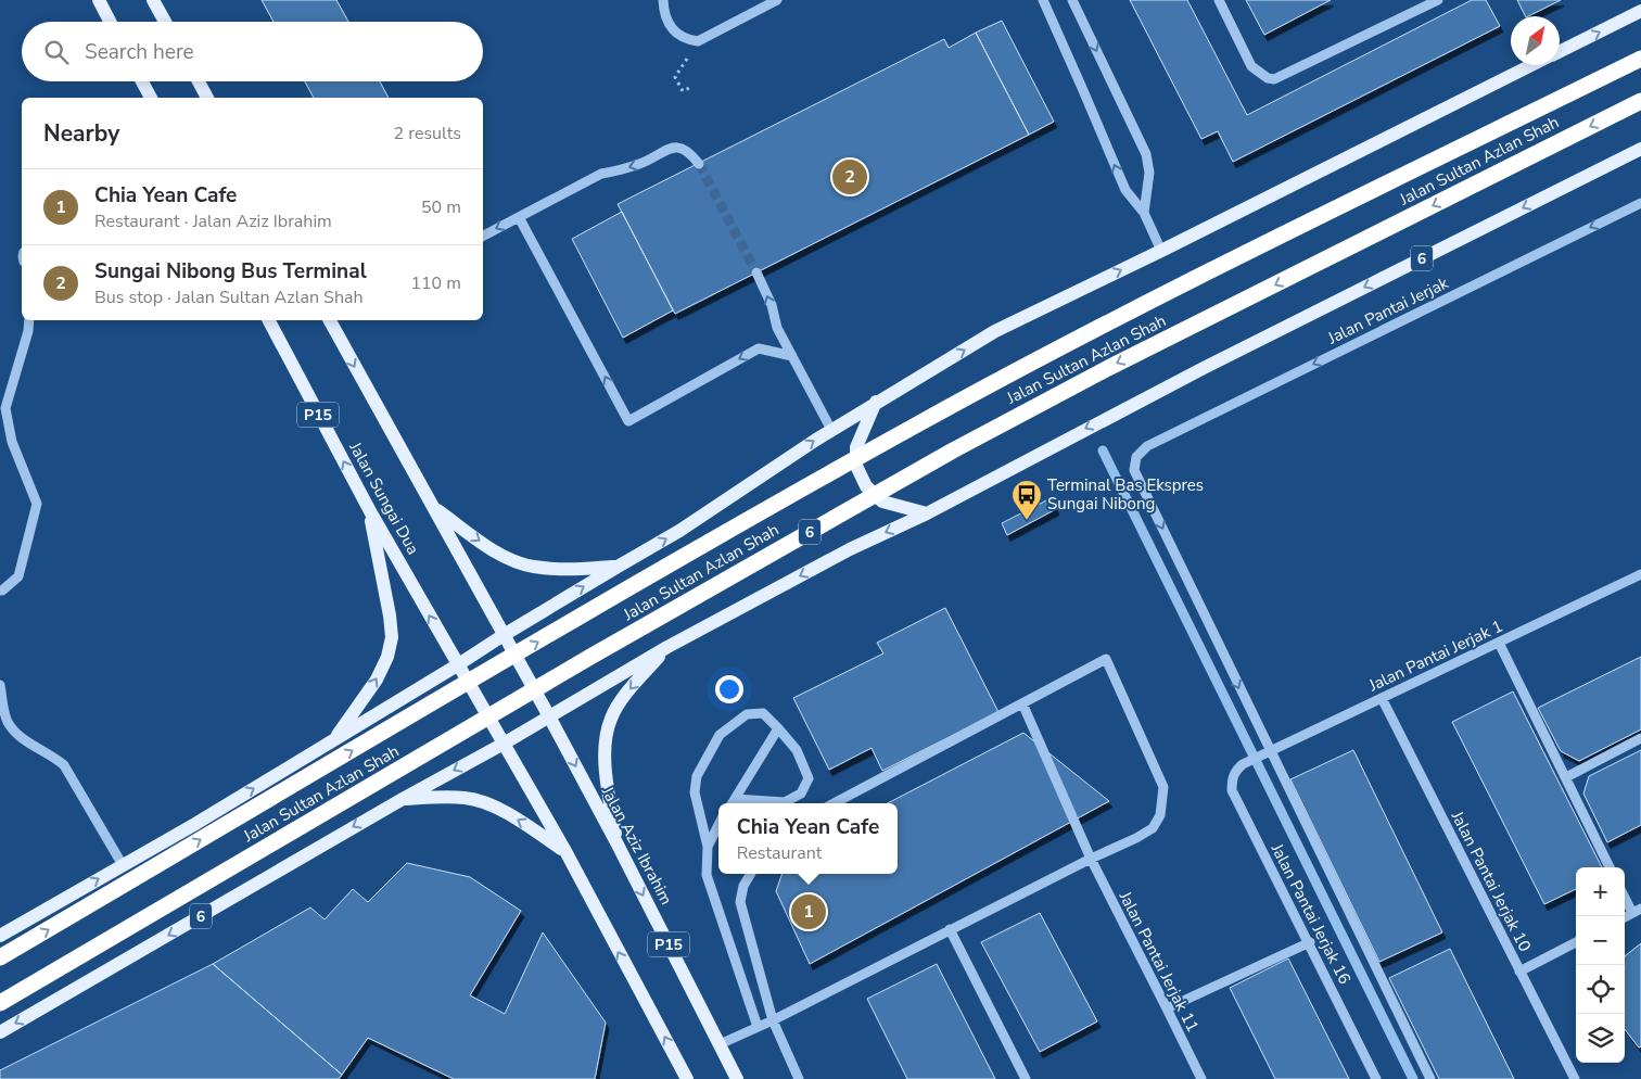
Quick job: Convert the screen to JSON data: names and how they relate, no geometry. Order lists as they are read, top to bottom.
{
  "streets": {
    "highway": ["Jalan Sultan Azlan Shah", "6"],
    "main road": ["P15", "Jalan Sungai Dua", "Jalan Aziz Ibrahim"],
    "street": [
      "Jalan Pantai Jerjak",
      "Jalan Pantai Jerjak 1",
      "Jalan Pantai Jerjak 10",
      "Jalan Pantai Jerjak 16",
      "Jalan Pantai Jerjak 11"
    ]
  },
  "crossings": [
    ["6", "P15"],
    ["6", "Jalan Aziz Ibrahim"],
    ["Jalan Pantai Jerjak", "Jalan Pantai Jerjak 1"],
    ["P15", "Jalan Sungai Dua"],
    ["P15", "Jalan Aziz Ibrahim"],
    ["Jalan Pantai Jerjak 1", "Jalan Pantai Jerjak 10"],
    ["Jalan Pantai Jerjak 1", "Jalan Pantai Jerjak 16"]
  ],
  "places": {
    "bus stop": ["Terminal Bas Ekspres Sungai Nibong"]
  },
  "north": "top right",
  "page": {
    "search": "Search here",
    "heading": ["Nearby", "2 results"],
    "pins": ["2", "1"],
    "list": [
      {
        "mark": "1",
        "name": "Chia Yean Cafe",
        "note": "Restaurant · Jalan Aziz Ibrahim",
        "value": "50 m"
      },
      {
        "mark": "2",
        "name": "Sungai Nibong Bus Terminal",
        "note": "Bus stop · Jalan Sultan Azlan Shah",
        "value": "110 m"
      }
    ],
    "popup": ["Chia Yean Cafe", "Restaurant"],
    "map_buttons": ["+", "−"]
  }
}
